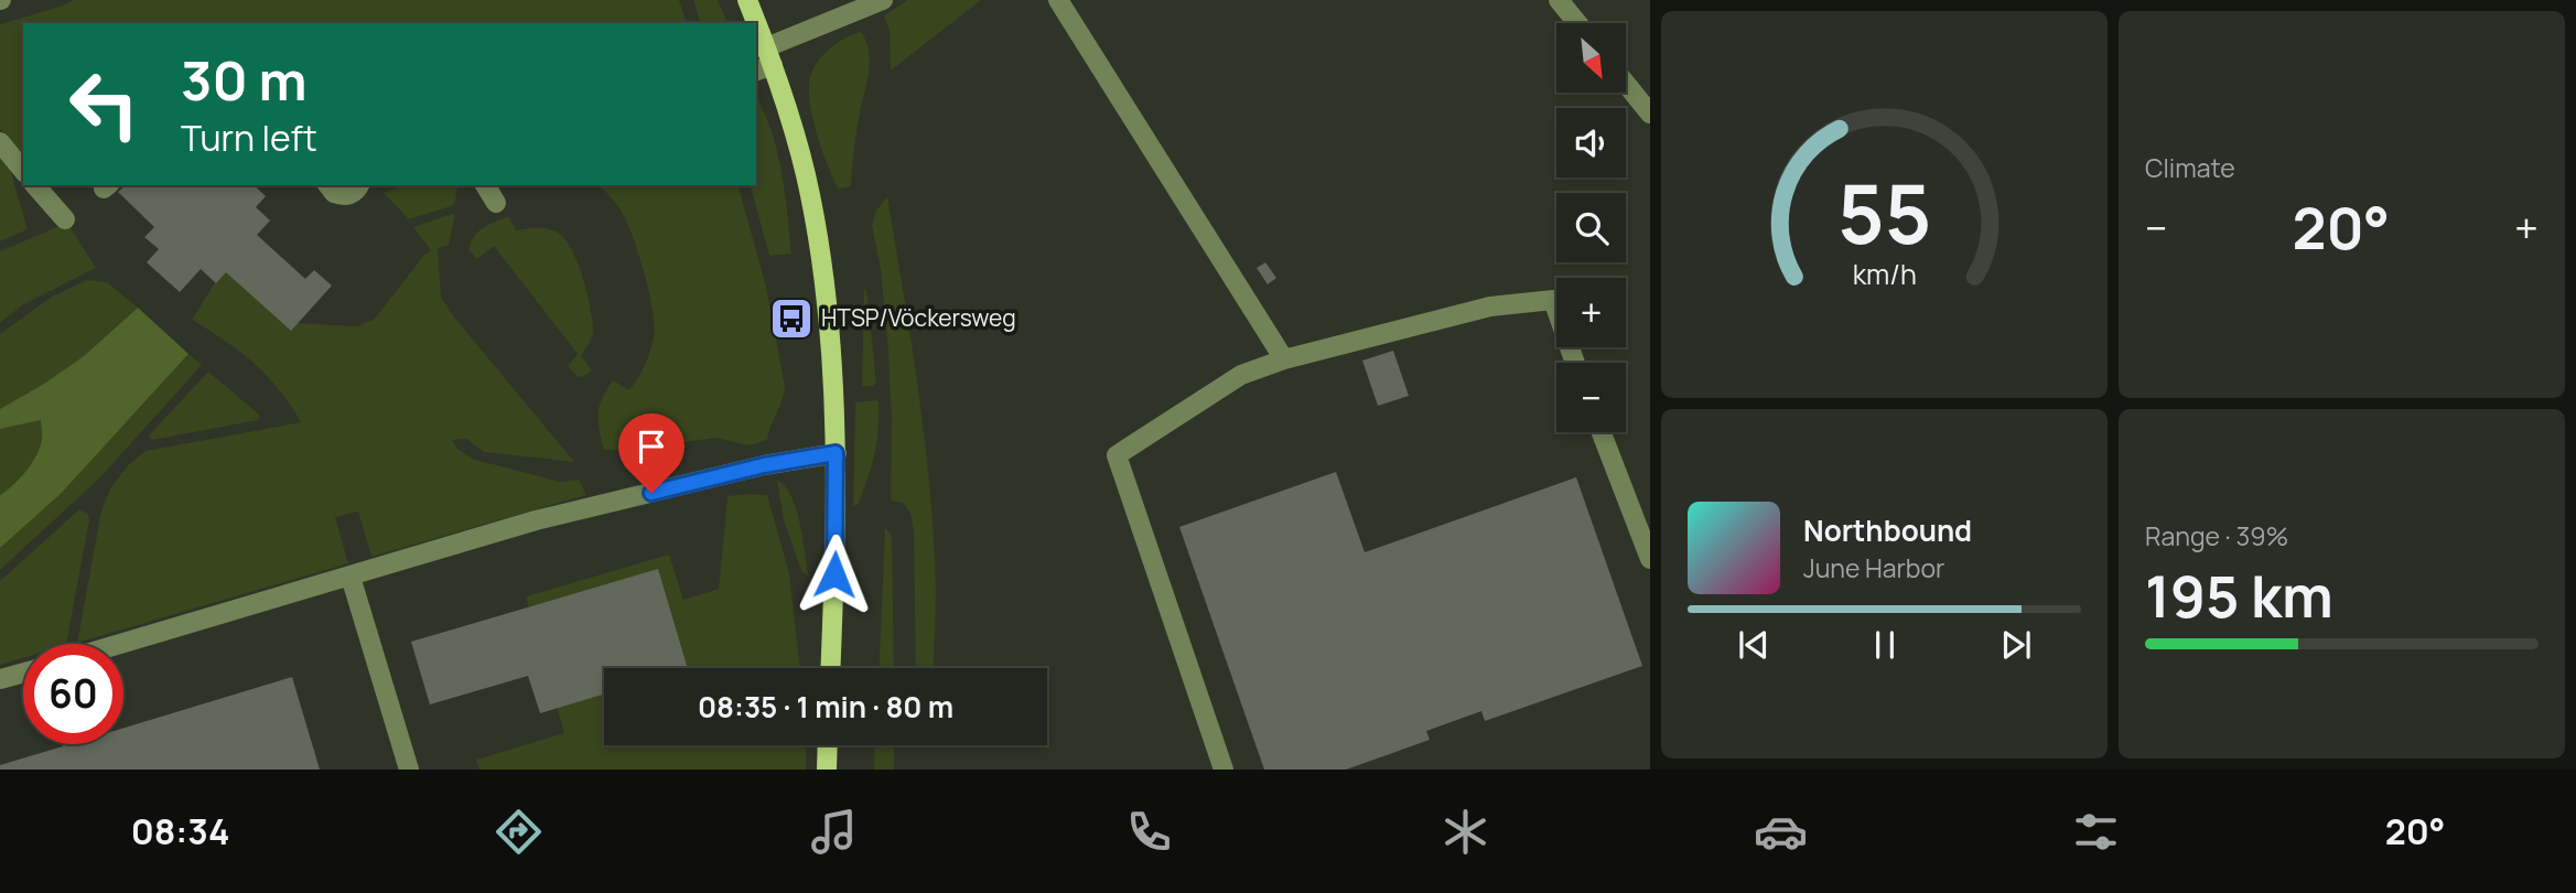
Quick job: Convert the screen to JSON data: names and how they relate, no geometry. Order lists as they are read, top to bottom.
{
  "places": {
    "bus stop": ["HTSP/Vöckersweg"]
  },
  "north": "bottom right",
  "page": {
    "tile": [
      "Climate",
      ["Range · 39%", "195 km"]
    ],
    "map_buttons": ["+", "−"],
    "turn": ["30 m", "Turn left"],
    "heat": ["−", "20°", "+"],
    "song": ["Northbound", "June Harbor"],
    "limit": "60",
    "trip": "08:35 · 1 min · 80 m",
    "tabs": ["08:34", "20°"],
    "gauge": ["55", "km/h"]
  }
}
